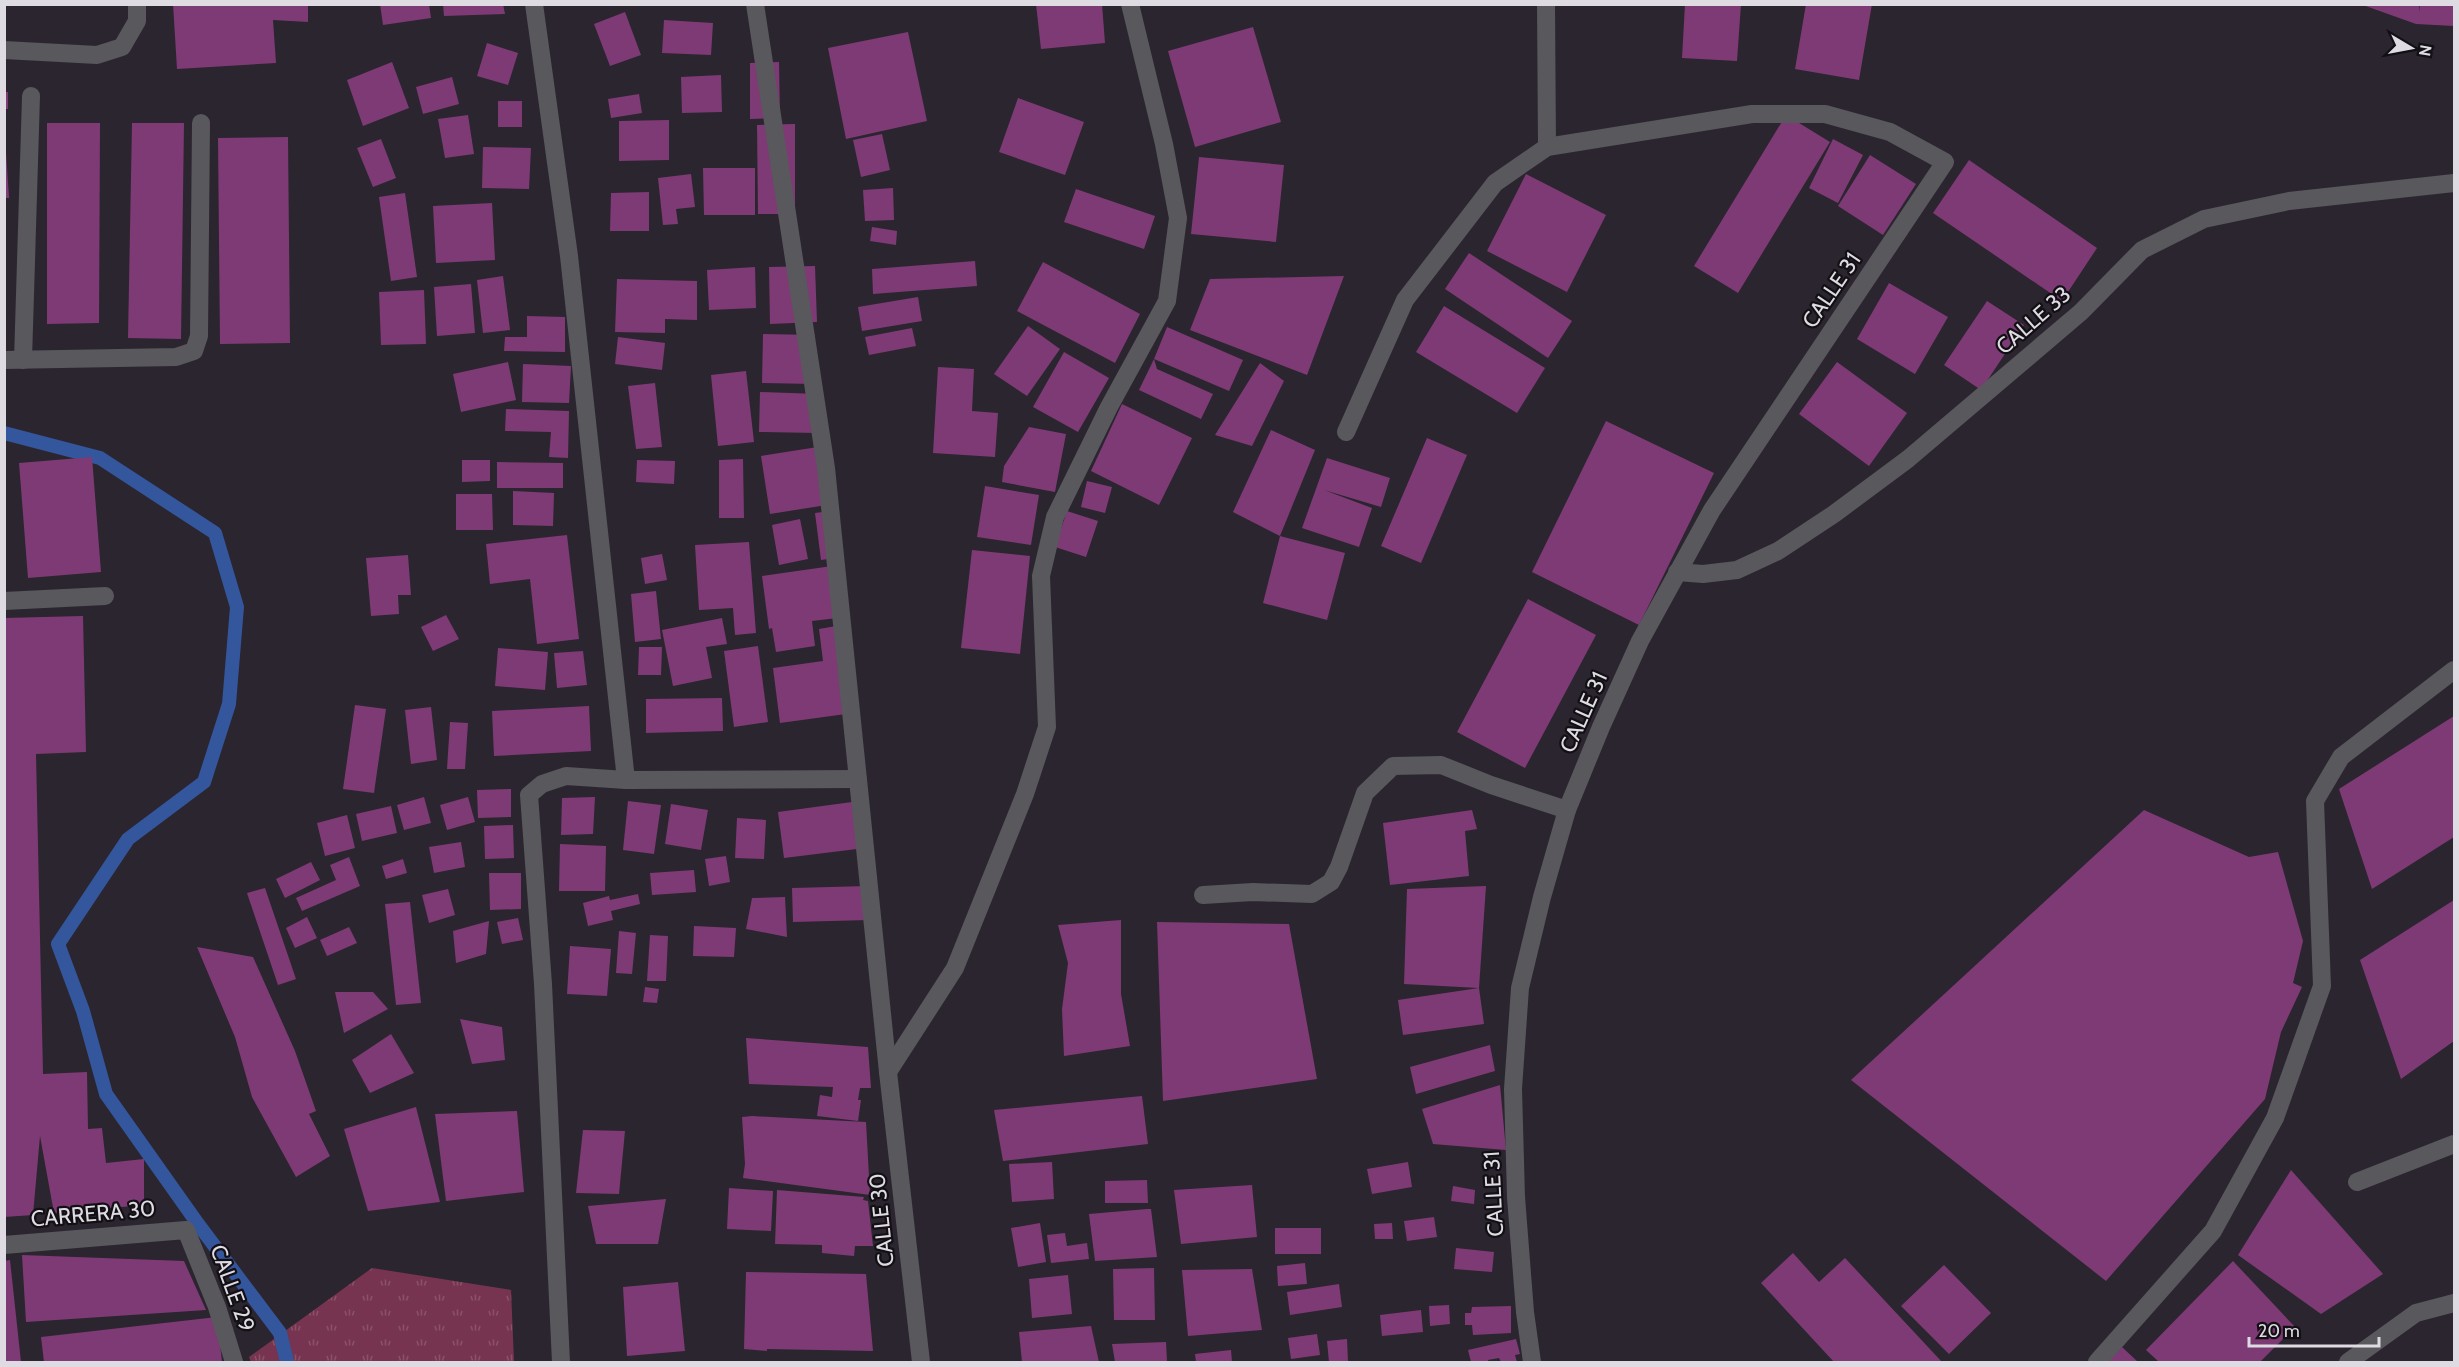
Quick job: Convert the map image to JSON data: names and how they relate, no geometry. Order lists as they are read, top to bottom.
{
  "streets": {
    "street": [
      "CALLE 31",
      "CALLE 33",
      "CARRERA 30",
      "CALLE 30",
      "CALLE 29"
    ]
  },
  "crossings": [
    ["CALLE 31", "CALLE 33"],
    ["CARRERA 30", "CALLE 29"]
  ],
  "scale_bar": "20 m",
  "north": "right"
}
